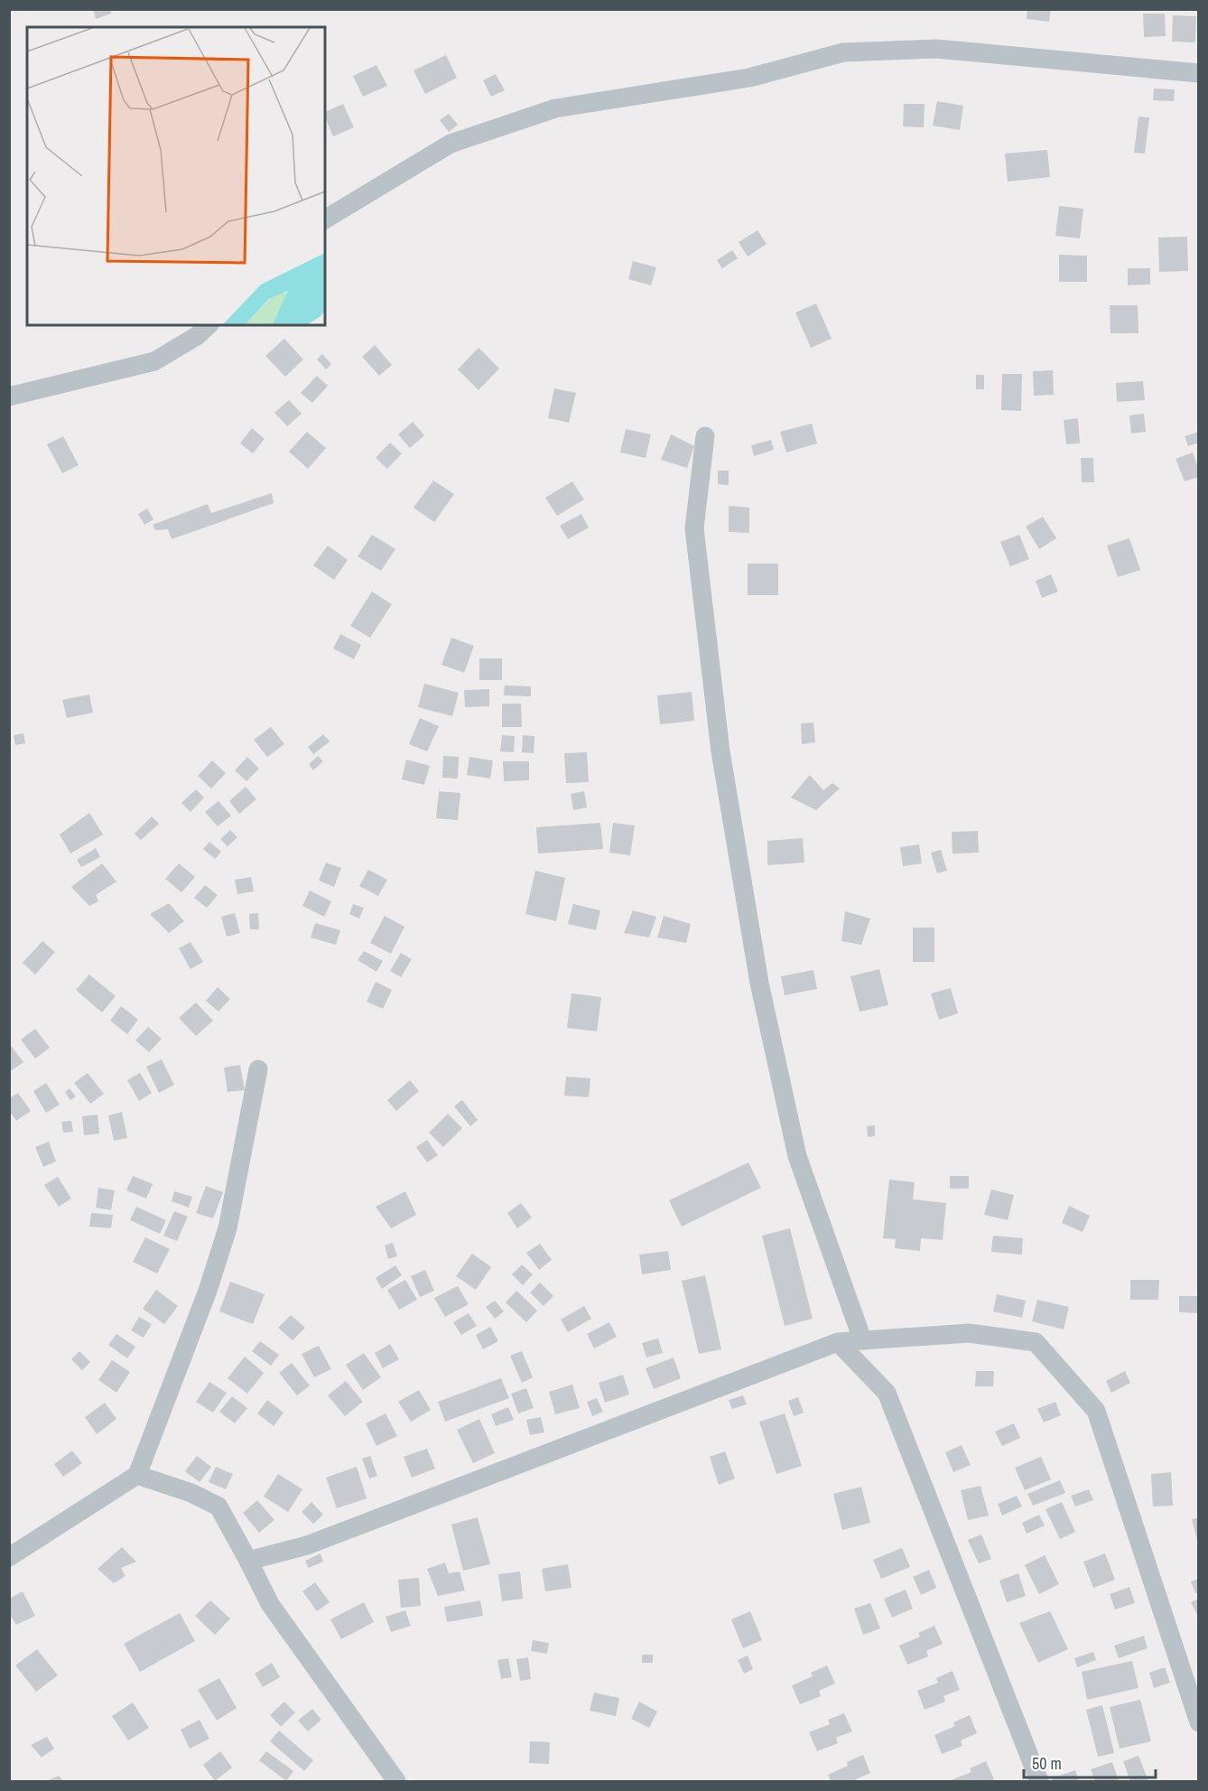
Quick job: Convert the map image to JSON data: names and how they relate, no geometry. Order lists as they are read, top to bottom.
{
  "scale_bar": "50 m"
}
